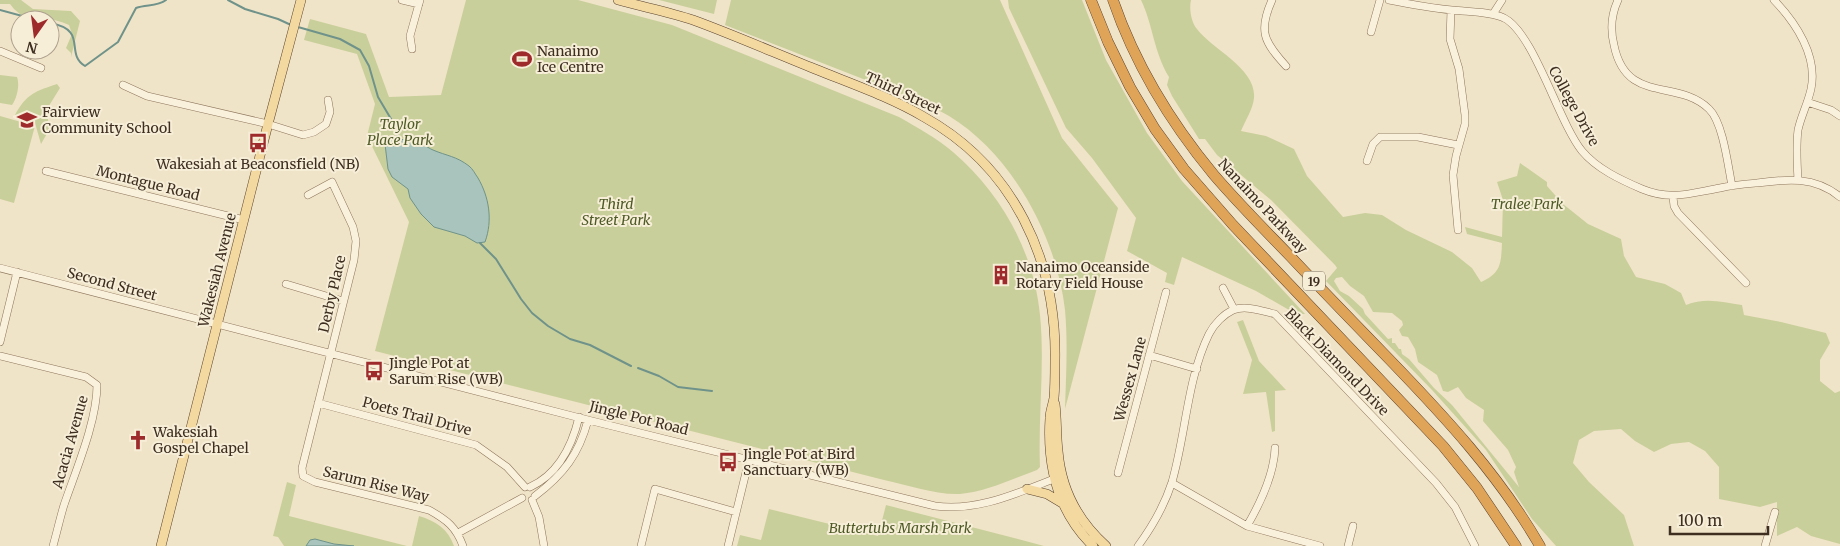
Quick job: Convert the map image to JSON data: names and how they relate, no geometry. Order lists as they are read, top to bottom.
{
  "streets": {
    "highway": ["Nanaimo Parkway", "19"],
    "main road": ["Third Street", "Wakesiah Avenue"],
    "street": [
      "College Drive",
      "Montague Road",
      "Second Street",
      "Derby Place",
      "Black Diamond Drive",
      "Wessex Lane",
      "Poets Trail Drive",
      "Jingle Pot Road",
      "Acacia Avenue",
      "Sarum Rise Way"
    ]
  },
  "crossings": [
    ["Third Street", "Jingle Pot Road"],
    ["Montague Road", "Wakesiah Avenue"],
    ["Wakesiah Avenue", "Second Street"],
    ["Wakesiah Avenue", "Jingle Pot Road"],
    ["Second Street", "Jingle Pot Road"],
    ["Derby Place", "Jingle Pot Road"],
    ["Derby Place", "Sarum Rise Way"],
    ["Poets Trail Drive", "Sarum Rise Way"],
    ["Jingle Pot Road", "Sarum Rise Way"]
  ],
  "parks": [
    "Taylor Place Park",
    "Third Street Park",
    "Tralee Park",
    "Buttertubs Marsh Park"
  ],
  "places": {
    "sports": ["Nanaimo Ice Centre"],
    "school or university": ["Fairview Community School"],
    "bus stop": ["Wakesiah at Beaconsfield (NB)", "Jingle Pot at Sarum Rise (WB)", "Jingle Pot at Bird Sanctuary (WB)"],
    "building": ["Nanaimo Oceanside Rotary Field House"],
    "church": ["Wakesiah Gospel Chapel"]
  },
  "scale_bar": "100 m",
  "north": "bottom"
}
